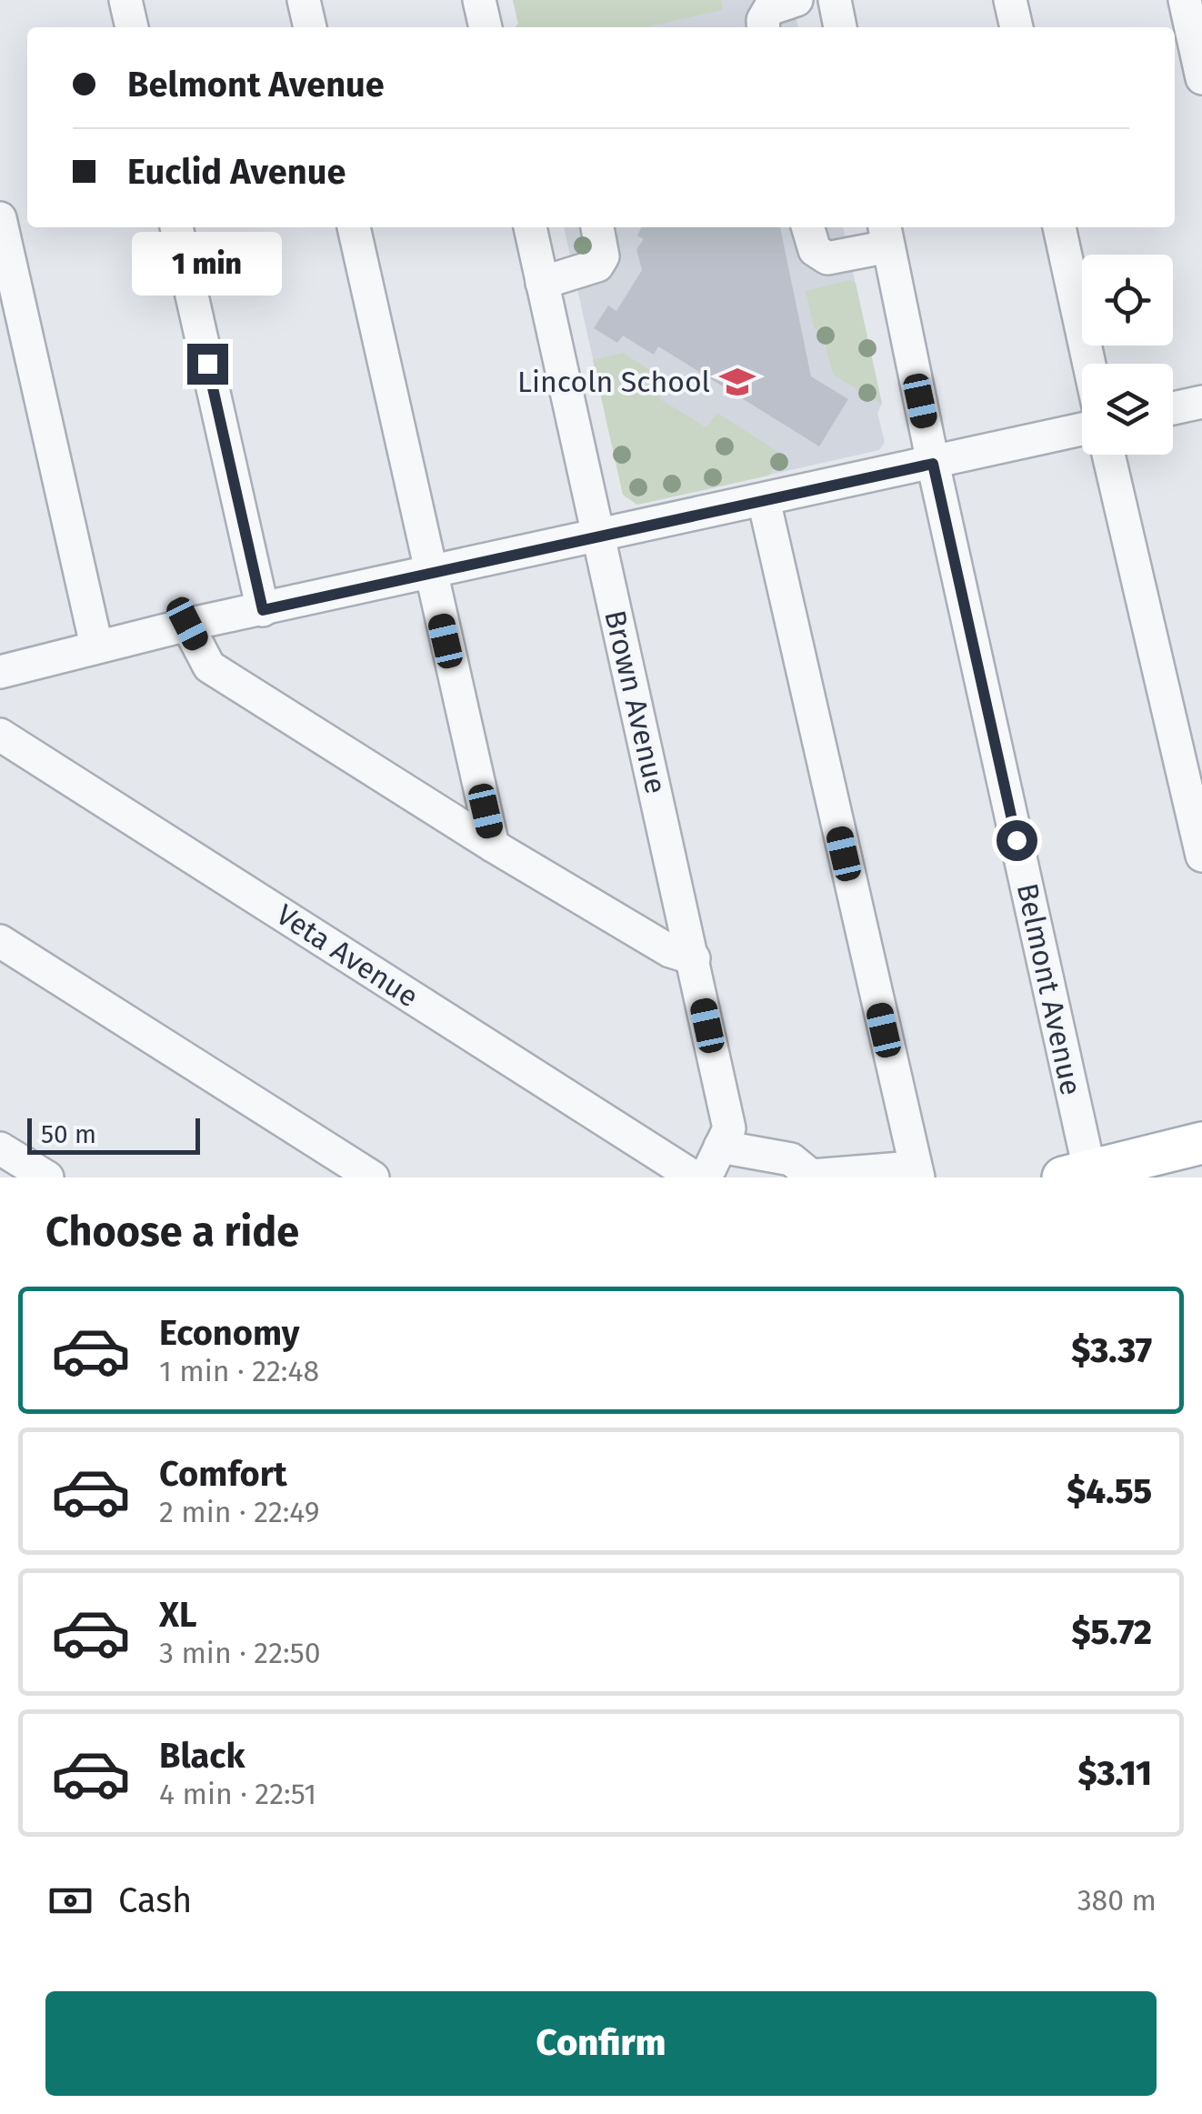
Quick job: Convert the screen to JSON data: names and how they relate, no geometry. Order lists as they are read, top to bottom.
{
  "streets": {
    "street": ["Brown Avenue", "Veta Avenue", "Belmont Avenue"]
  },
  "places": {
    "school or university": ["Lincoln School"]
  },
  "scale_bar": "50 m",
  "page": {
    "banner": ["Belmont Avenue", "Euclid Avenue"],
    "bubble": "1 min",
    "scale": "50 m",
    "heading": "Choose a ride",
    "list": [
      {
        "name": "Economy",
        "note": "1 min · 22:48",
        "value": "$3.37"
      },
      {
        "name": "Comfort",
        "note": "2 min · 22:49",
        "value": "$4.55"
      },
      {
        "name": "XL",
        "note": "3 min · 22:50",
        "value": "$5.72"
      },
      {
        "name": "Black",
        "note": "4 min · 22:51",
        "value": "$3.11"
      }
    ],
    "pay": ["Cash", "380 m"],
    "buttons": "Confirm"
  }
}
